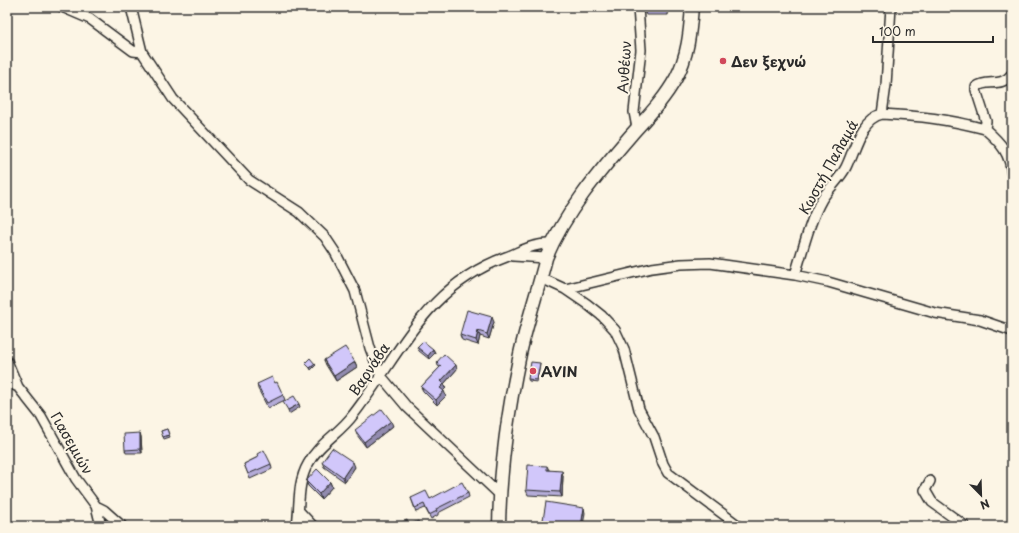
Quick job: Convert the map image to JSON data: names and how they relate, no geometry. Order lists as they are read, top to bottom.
{
  "streets": {
    "street": [
      "Ανθέων",
      "Κωστή Παλαμά",
      "Βαρνάβα",
      "Γιασεμιών"
    ]
  },
  "places": ["Δεν ξεχνώ", "AVIN"],
  "scale_bar": "100 m",
  "north": "bottom right"
}
